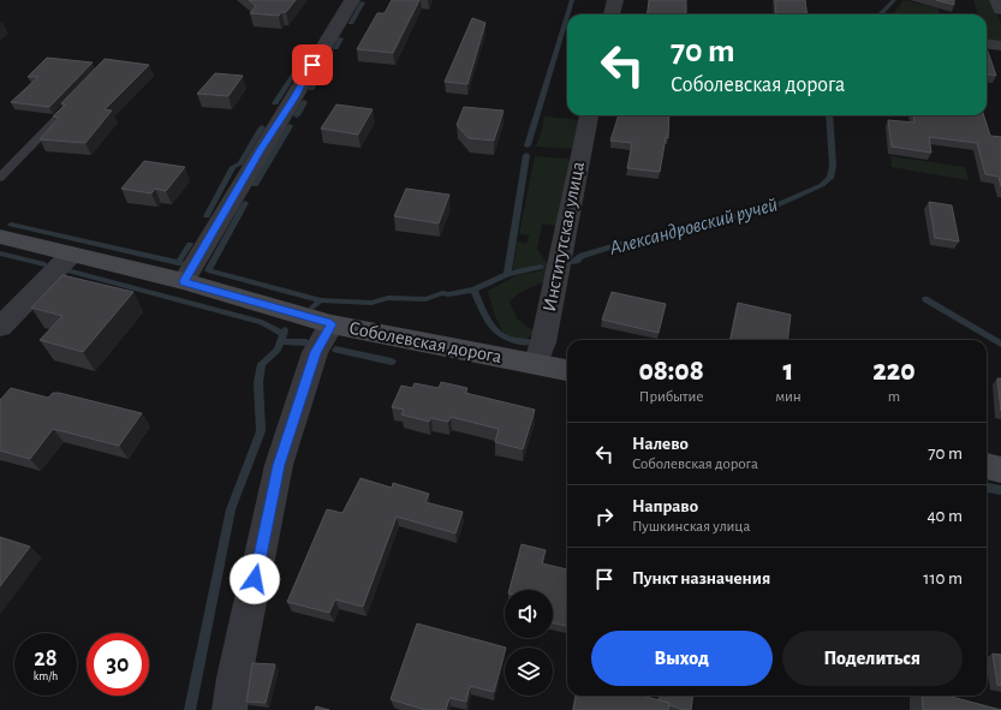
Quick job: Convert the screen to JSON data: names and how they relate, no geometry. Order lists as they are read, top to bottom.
{
  "streets": {
    "street": ["Институтская улица", "Соболевская дорога"]
  },
  "crossings": [
    ["Институтская улица", "Соболевская дорога"]
  ],
  "water": ["Александровский ручей"],
  "page": {
    "turn": ["70 m", "Соболевская дорога"],
    "eta": [
      "08:08",
      "Прибытие",
      "1",
      "мин",
      "220",
      "m"
    ],
    "list": [
      {
        "name": "Налево",
        "note": "Соболевская дорога",
        "value": "70 m"
      },
      {
        "name": "Направо",
        "note": "Пушкинская улица",
        "value": "40 m"
      },
      {
        "name": "Пункт назначения",
        "value": "110 m"
      }
    ],
    "buttons": ["Выход", "Поделиться"],
    "speed": "28 km/h",
    "limit": "30"
  }
}
